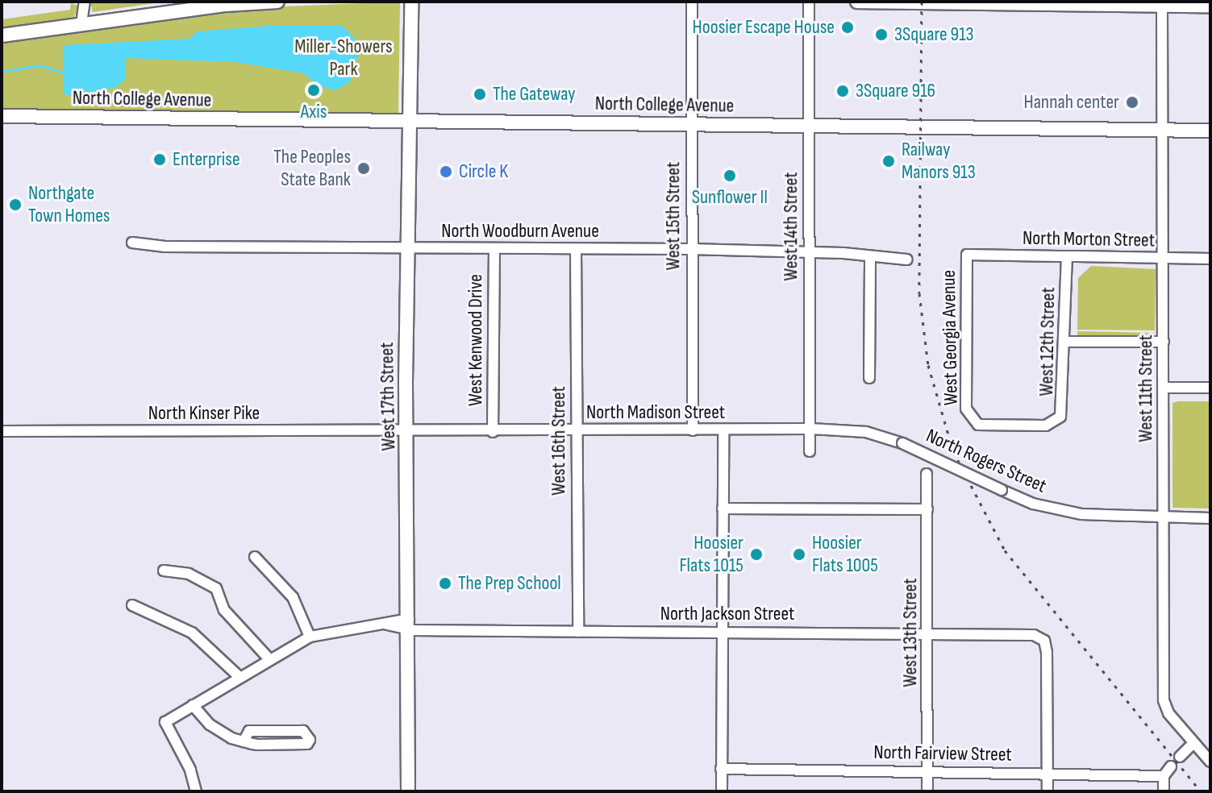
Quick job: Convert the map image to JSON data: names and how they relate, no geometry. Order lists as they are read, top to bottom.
{
  "streets": {
    "main road": ["North College Avenue", "West 17th Street"],
    "street": [
      "West 15th Street",
      "West 14th Street",
      "North Woodburn Avenue",
      "North Morton Street",
      "West Georgia Avenue",
      "West Kenwood Drive",
      "West 12th Street",
      "West 11th Street",
      "North Madison Street",
      "North Kinser Pike",
      "West 16th Street",
      "North Rogers Street",
      "North Jackson Street",
      "West 13th Street",
      "North Fairview Street"
    ]
  },
  "crossings": [
    ["North College Avenue", "West 15th Street"],
    ["North College Avenue", "West 14th Street"],
    ["North College Avenue", "West 11th Street"],
    ["North College Avenue", "West 17th Street"],
    ["West 15th Street", "North Woodburn Avenue"],
    ["West 15th Street", "North Madison Street"],
    ["West 14th Street", "North Woodburn Avenue"],
    ["West 14th Street", "North Madison Street"],
    ["North Woodburn Avenue", "West Kenwood Drive"],
    ["North Woodburn Avenue", "West 17th Street"],
    ["North Woodburn Avenue", "West 16th Street"],
    ["North Morton Street", "West Georgia Avenue"],
    ["North Morton Street", "West 12th Street"],
    ["North Morton Street", "West 11th Street"],
    ["West Georgia Avenue", "West 12th Street"],
    ["West Kenwood Drive", "North Madison Street"],
    ["West 11th Street", "North Rogers Street"],
    ["West 17th Street", "North Madison Street"],
    ["West 17th Street", "North Kinser Pike"],
    ["West 17th Street", "North Jackson Street"],
    ["North Madison Street", "North Kinser Pike"],
    ["North Madison Street", "West 16th Street"],
    ["North Madison Street", "North Rogers Street"],
    ["West 16th Street", "North Jackson Street"],
    ["North Jackson Street", "West 13th Street"],
    ["North Jackson Street", "North Fairview Street"],
    ["West 13th Street", "North Fairview Street"]
  ],
  "parks": ["Miller-Showers Park"],
  "places": [
    "Hoosier Escape House",
    "3Square 913",
    "Axis",
    "3Square 916",
    "The Gateway",
    "Hannah center",
    "Enterprise",
    "Railway Manors 913",
    "The Peoples State Bank",
    "Circle K",
    "Sunflower II",
    "Northgate Town Homes",
    "Hoosier Flats 1015",
    "Hoosier Flats 1005",
    "The Prep School"
  ]
}
